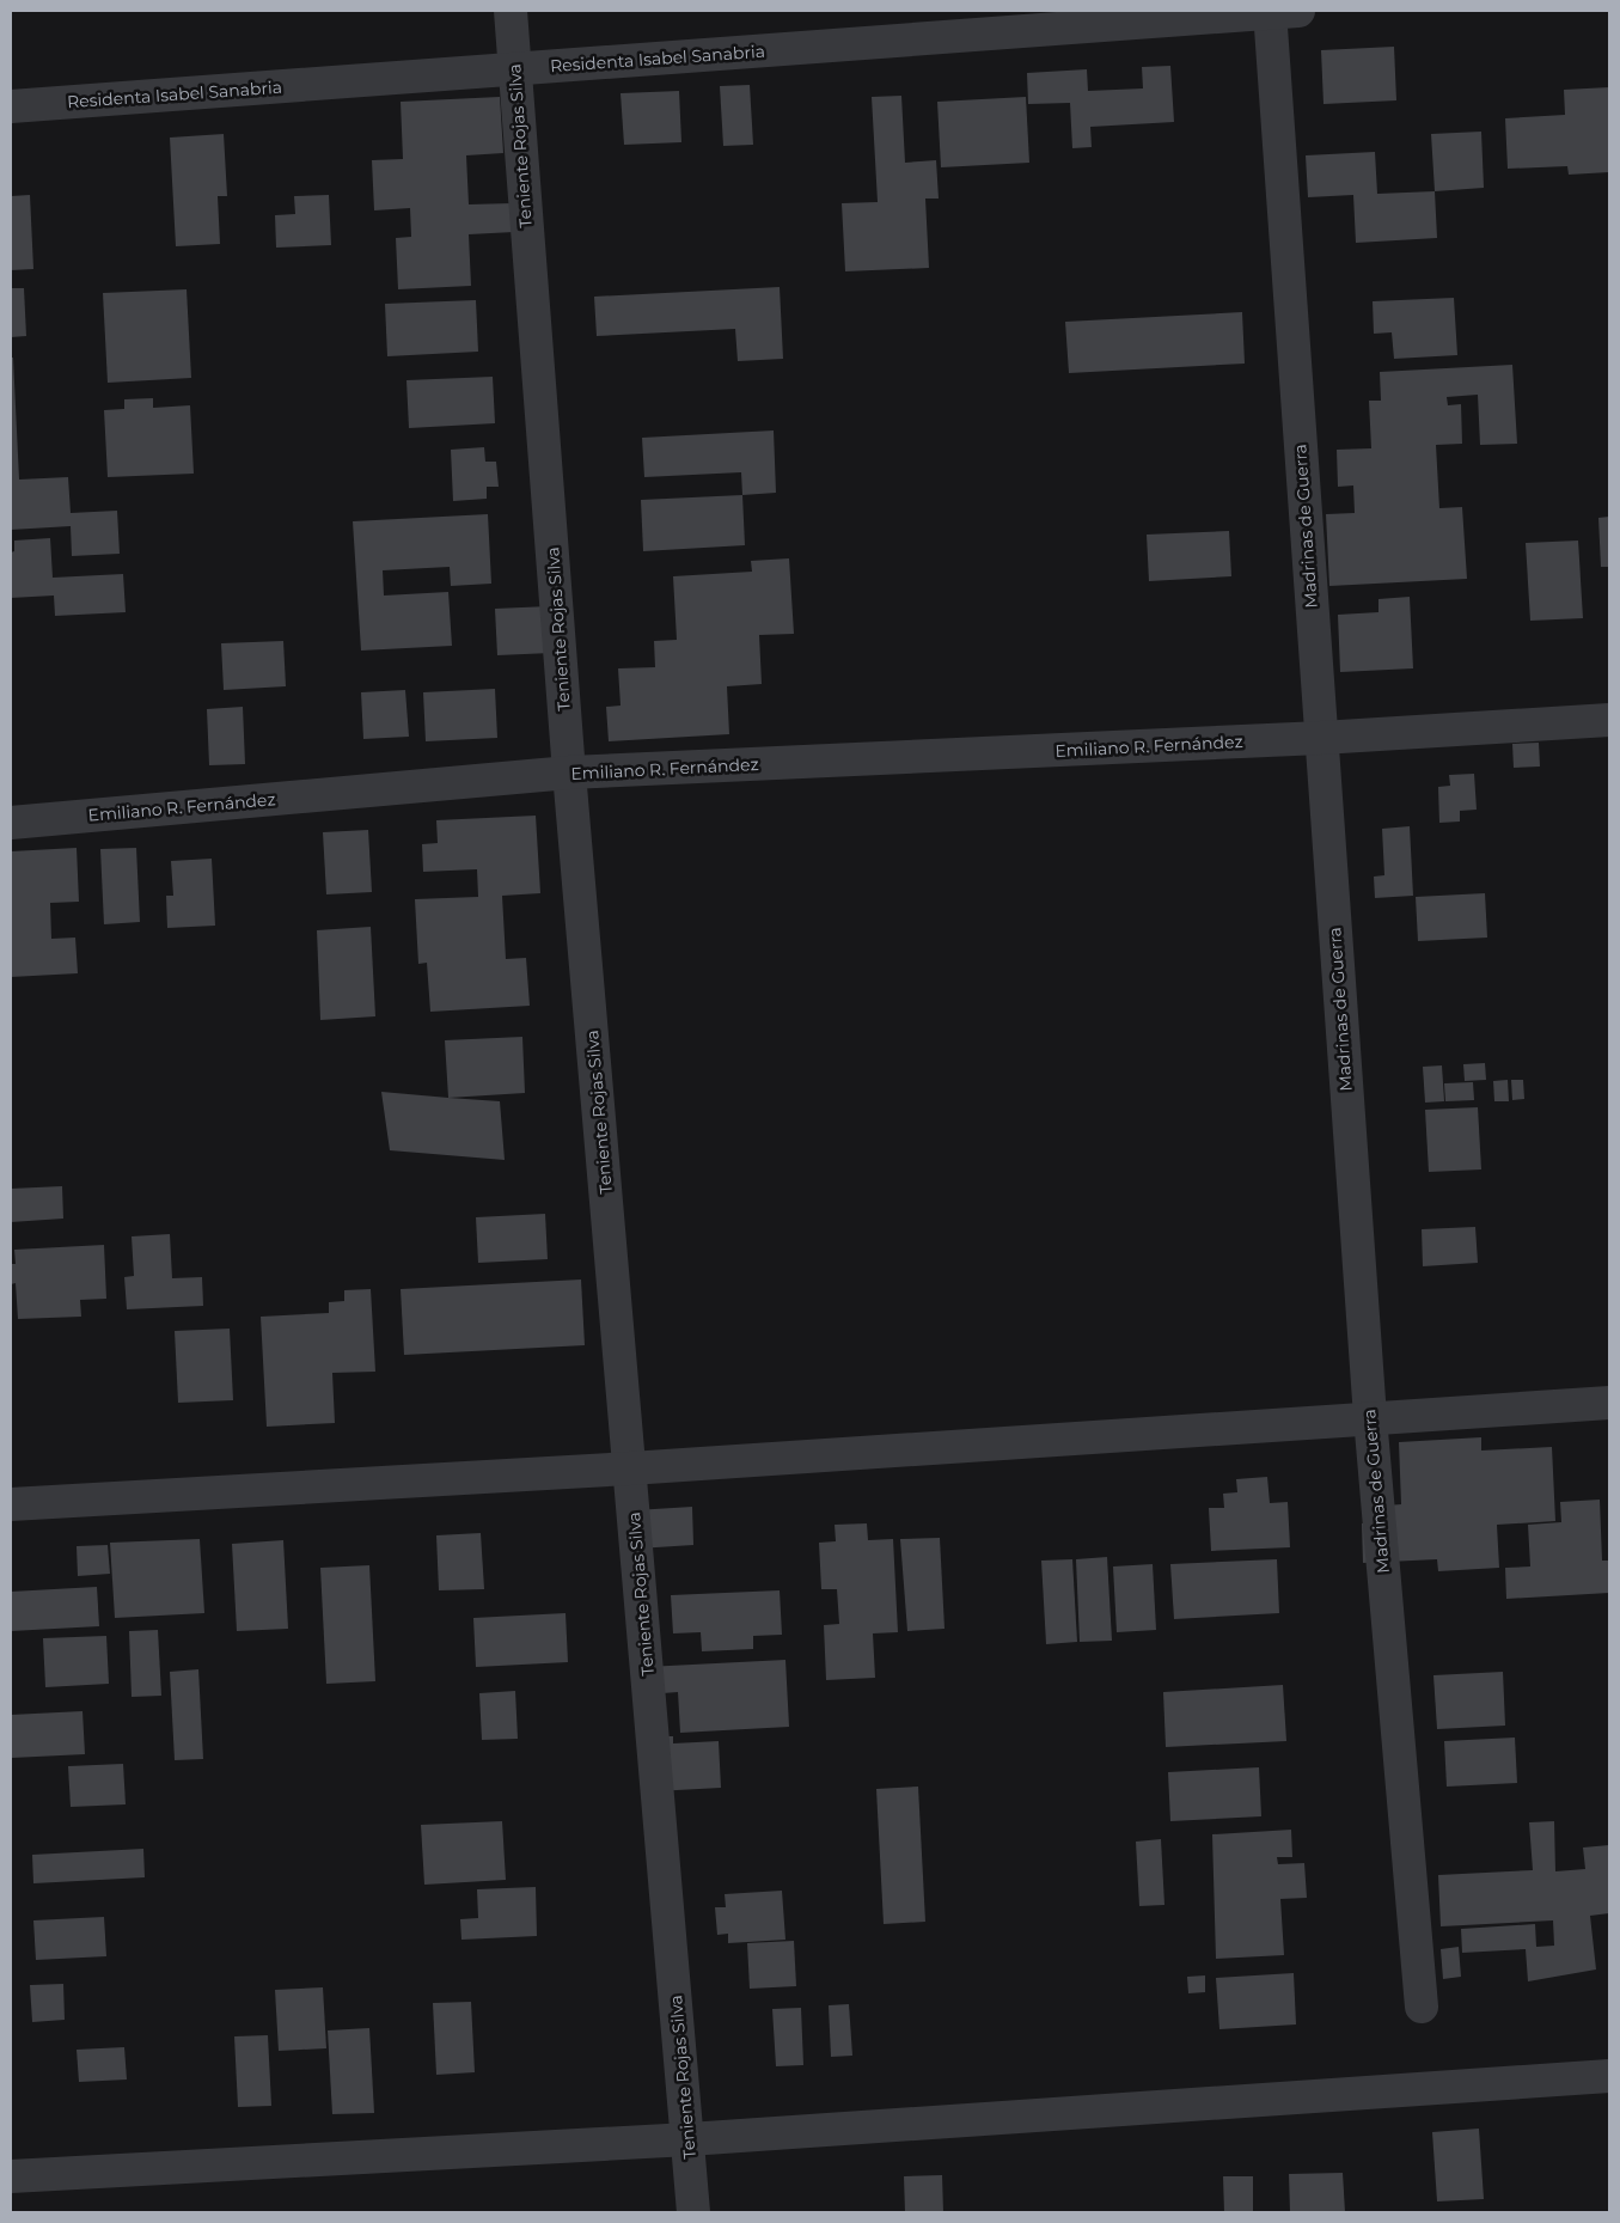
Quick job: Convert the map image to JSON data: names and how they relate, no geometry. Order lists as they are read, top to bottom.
{
  "streets": {
    "street": [
      "Residenta Isabel Sanabria",
      "Teniente Rojas Silva",
      "Madrinas de Guerra",
      "Emiliano R. Fernández"
    ]
  },
  "crossings": [
    ["Residenta Isabel Sanabria", "Teniente Rojas Silva"],
    ["Residenta Isabel Sanabria", "Madrinas de Guerra"],
    ["Teniente Rojas Silva", "Emiliano R. Fernández"],
    ["Madrinas de Guerra", "Emiliano R. Fernández"]
  ]
}
